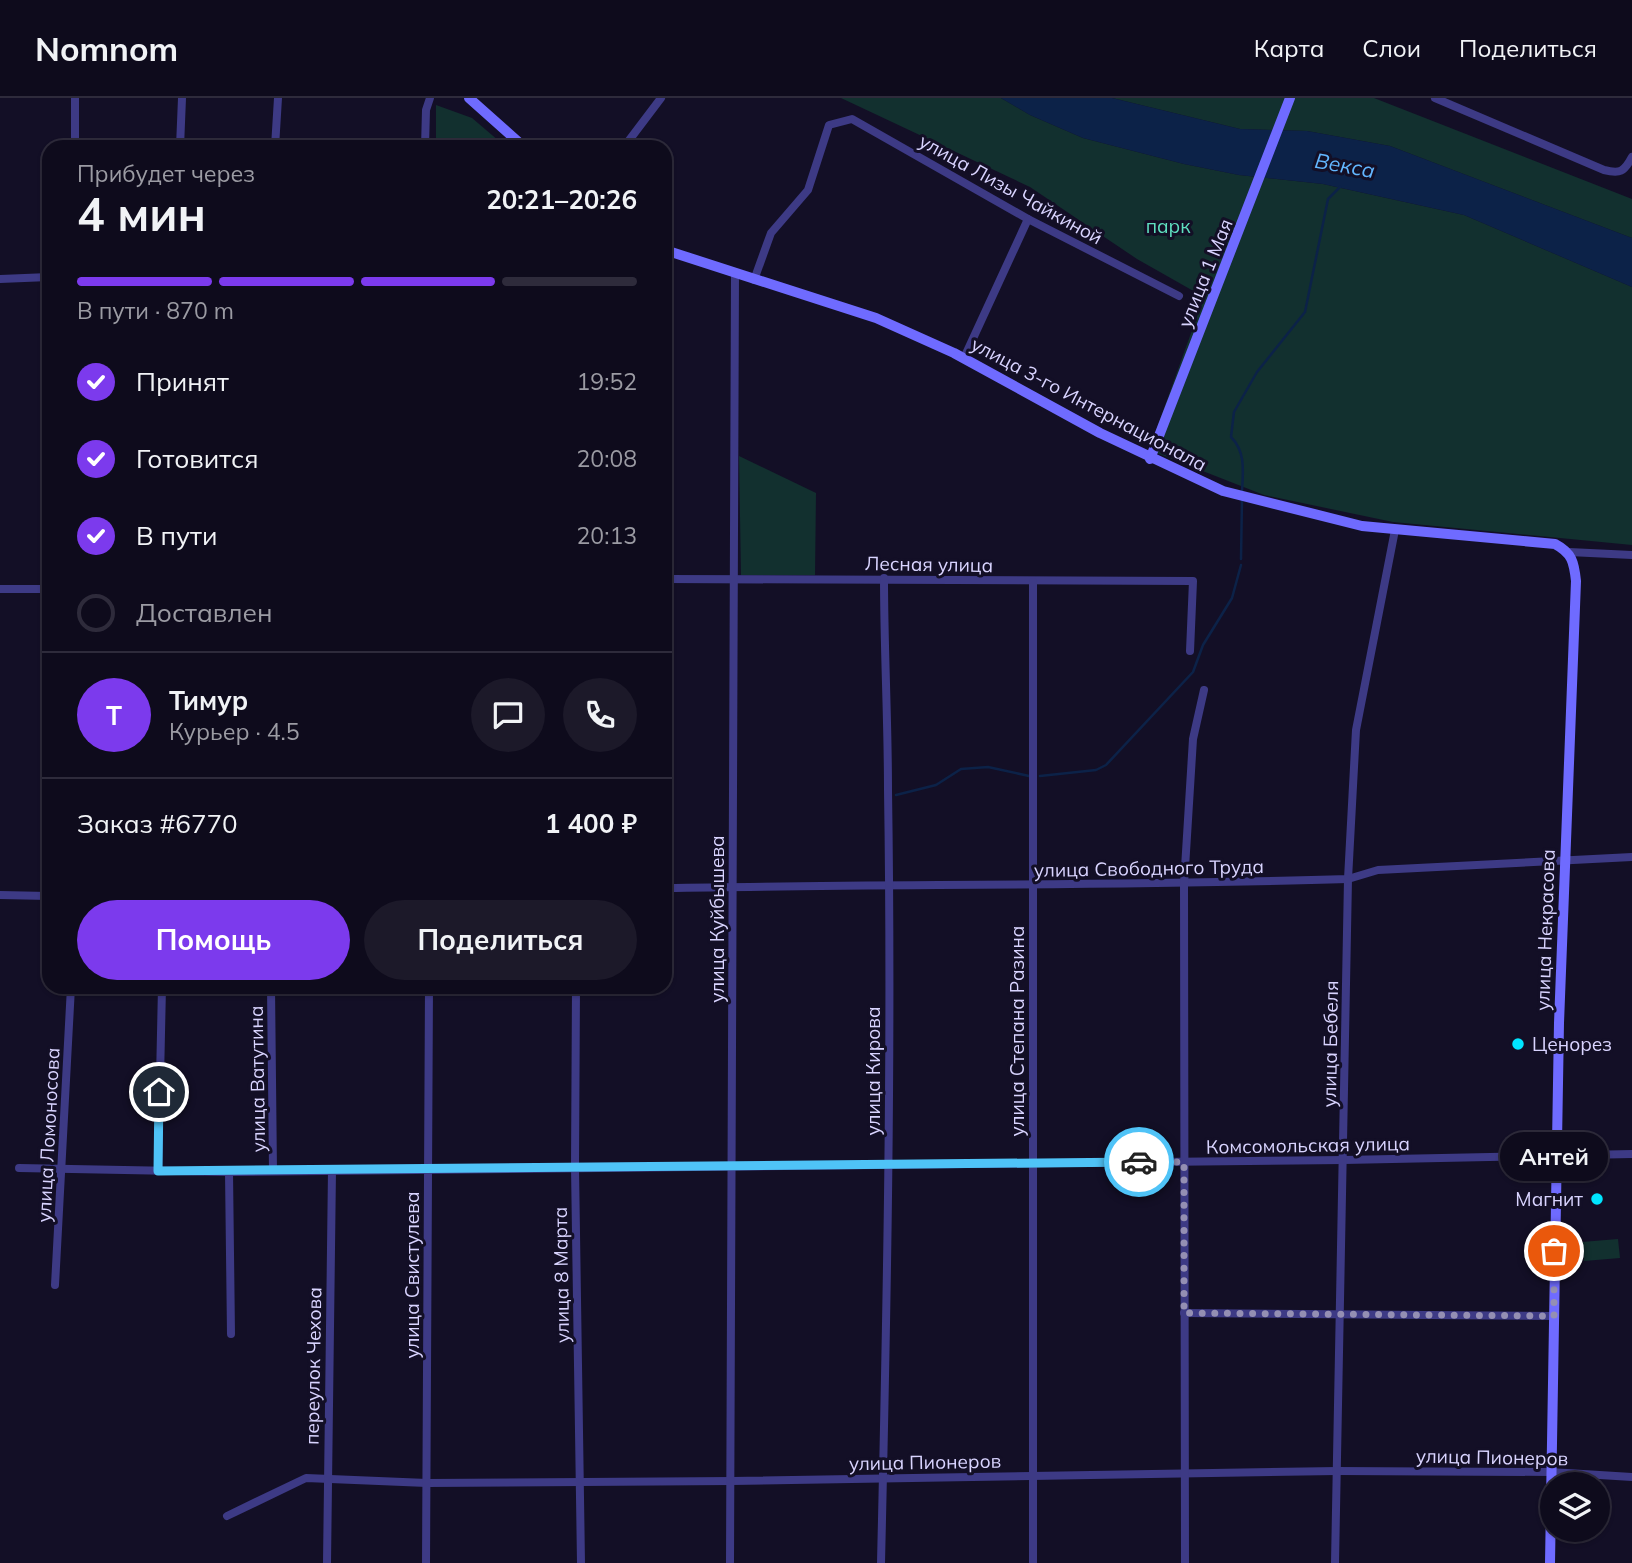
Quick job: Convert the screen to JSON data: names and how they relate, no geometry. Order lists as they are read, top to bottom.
{
  "streets": {
    "street": [
      "улица Лизы Чайкиной",
      "улица 1 Мая",
      "улица 3-го Интернационала",
      "Лесная улица",
      "улица Свободного Труда",
      "улица Куйбышева",
      "улица Некрасова",
      "улица Степана Разина",
      "улица Бебеля",
      "улица Кирова",
      "улица Ватутина",
      "улица Ломоносова",
      "Комсомольская улица",
      "улица Свистулева",
      "улица 8 Марта",
      "переулок Чехова",
      "улица Пионеров"
    ]
  },
  "crossings": [
    ["улица Лизы Чайкиной", "улица 3-го Интернационала"],
    ["улица 1 Мая", "улица 3-го Интернационала"],
    ["улица 3-го Интернационала", "улица Куйбышева"],
    ["улица 3-го Интернационала", "улица Некрасова"],
    ["улица 3-го Интернационала", "улица Бебеля"],
    ["Лесная улица", "улица Куйбышева"],
    ["Лесная улица", "улица Степана Разина"],
    ["Лесная улица", "улица Кирова"],
    ["улица Свободного Труда", "улица Куйбышева"],
    ["улица Свободного Труда", "улица Некрасова"],
    ["улица Свободного Труда", "улица Степана Разина"],
    ["улица Свободного Труда", "улица Бебеля"],
    ["улица Свободного Труда", "улица Кирова"],
    ["улица Куйбышева", "Комсомольская улица"],
    ["улица Куйбышева", "улица Пионеров"],
    ["улица Некрасова", "Комсомольская улица"],
    ["улица Некрасова", "улица Пионеров"],
    ["улица Степана Разина", "Комсомольская улица"],
    ["улица Степана Разина", "улица Пионеров"],
    ["улица Бебеля", "Комсомольская улица"],
    ["улица Бебеля", "улица Пионеров"],
    ["улица Кирова", "Комсомольская улица"],
    ["улица Кирова", "улица Пионеров"],
    ["улица Ватутина", "Комсомольская улица"],
    ["улица Ломоносова", "Комсомольская улица"],
    ["Комсомольская улица", "улица Свистулева"],
    ["Комсомольская улица", "улица 8 Марта"],
    ["Комсомольская улица", "переулок Чехова"],
    ["улица Свистулева", "улица Пионеров"],
    ["улица 8 Марта", "улица Пионеров"],
    ["переулок Чехова", "улица Пионеров"]
  ],
  "water": ["Векса"],
  "parks": ["парк"],
  "places": ["Ценорез", "Магнит", "Антей"],
  "page": {
    "header": "Nomnom",
    "nav": ["Карта", "Слои", "Поделиться"],
    "heading": ["4 мин", "Прибудет через", "20:21–20:26"],
    "panel": [
      "Тимур",
      "Курьер · 4.5",
      "Заказ #6770",
      "1 400 ₽"
    ],
    "bar": "В пути · 870 m",
    "list": [
      ["Принят", "19:52"],
      ["Готовится", "20:08"],
      ["В пути", "20:13"],
      "Доставлен"
    ],
    "round": "Т",
    "buttons": ["Помощь", "Поделиться"],
    "bubble": "Антей"
  }
}
